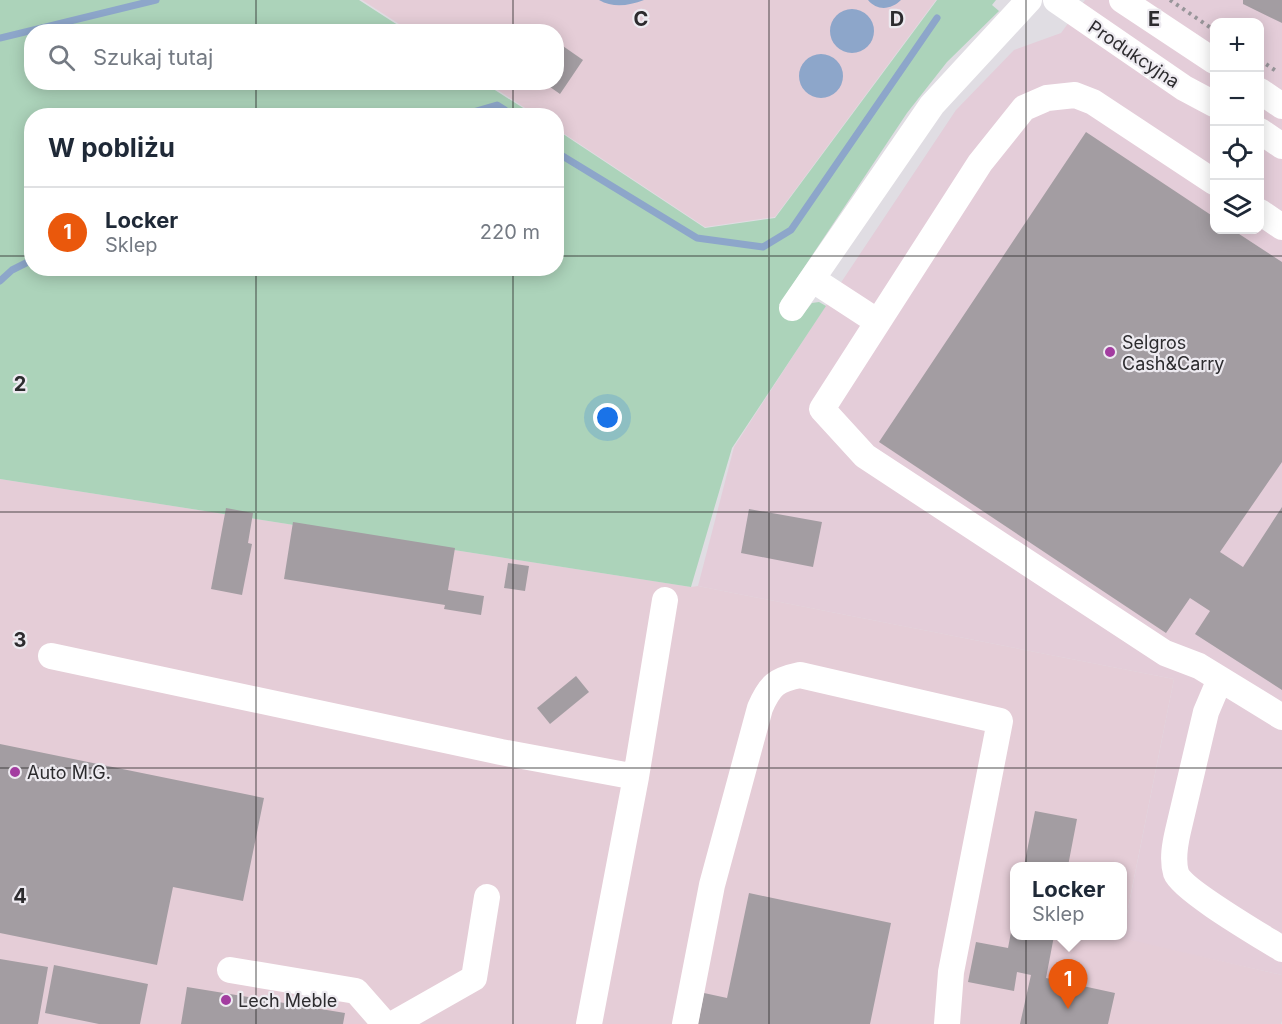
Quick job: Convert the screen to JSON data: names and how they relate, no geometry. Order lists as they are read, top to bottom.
{
  "streets": {
    "street": ["Produkcyjna"]
  },
  "places": ["Selgros Cash&Carry", "Auto M.G.", "Lech Meble"],
  "page": {
    "map_buttons": ["+", "−"],
    "search": "Szukaj tutaj",
    "heading": "W pobliżu",
    "list": [
      {
        "mark": "1",
        "name": "Locker",
        "note": "Sklep",
        "value": "220 m"
      }
    ],
    "popup": ["Locker", "Sklep"],
    "pins": "1"
  },
  "grid": {
    "columns": ["C", "D", "E"],
    "rows": ["2", "3", "4"]
  }
}
